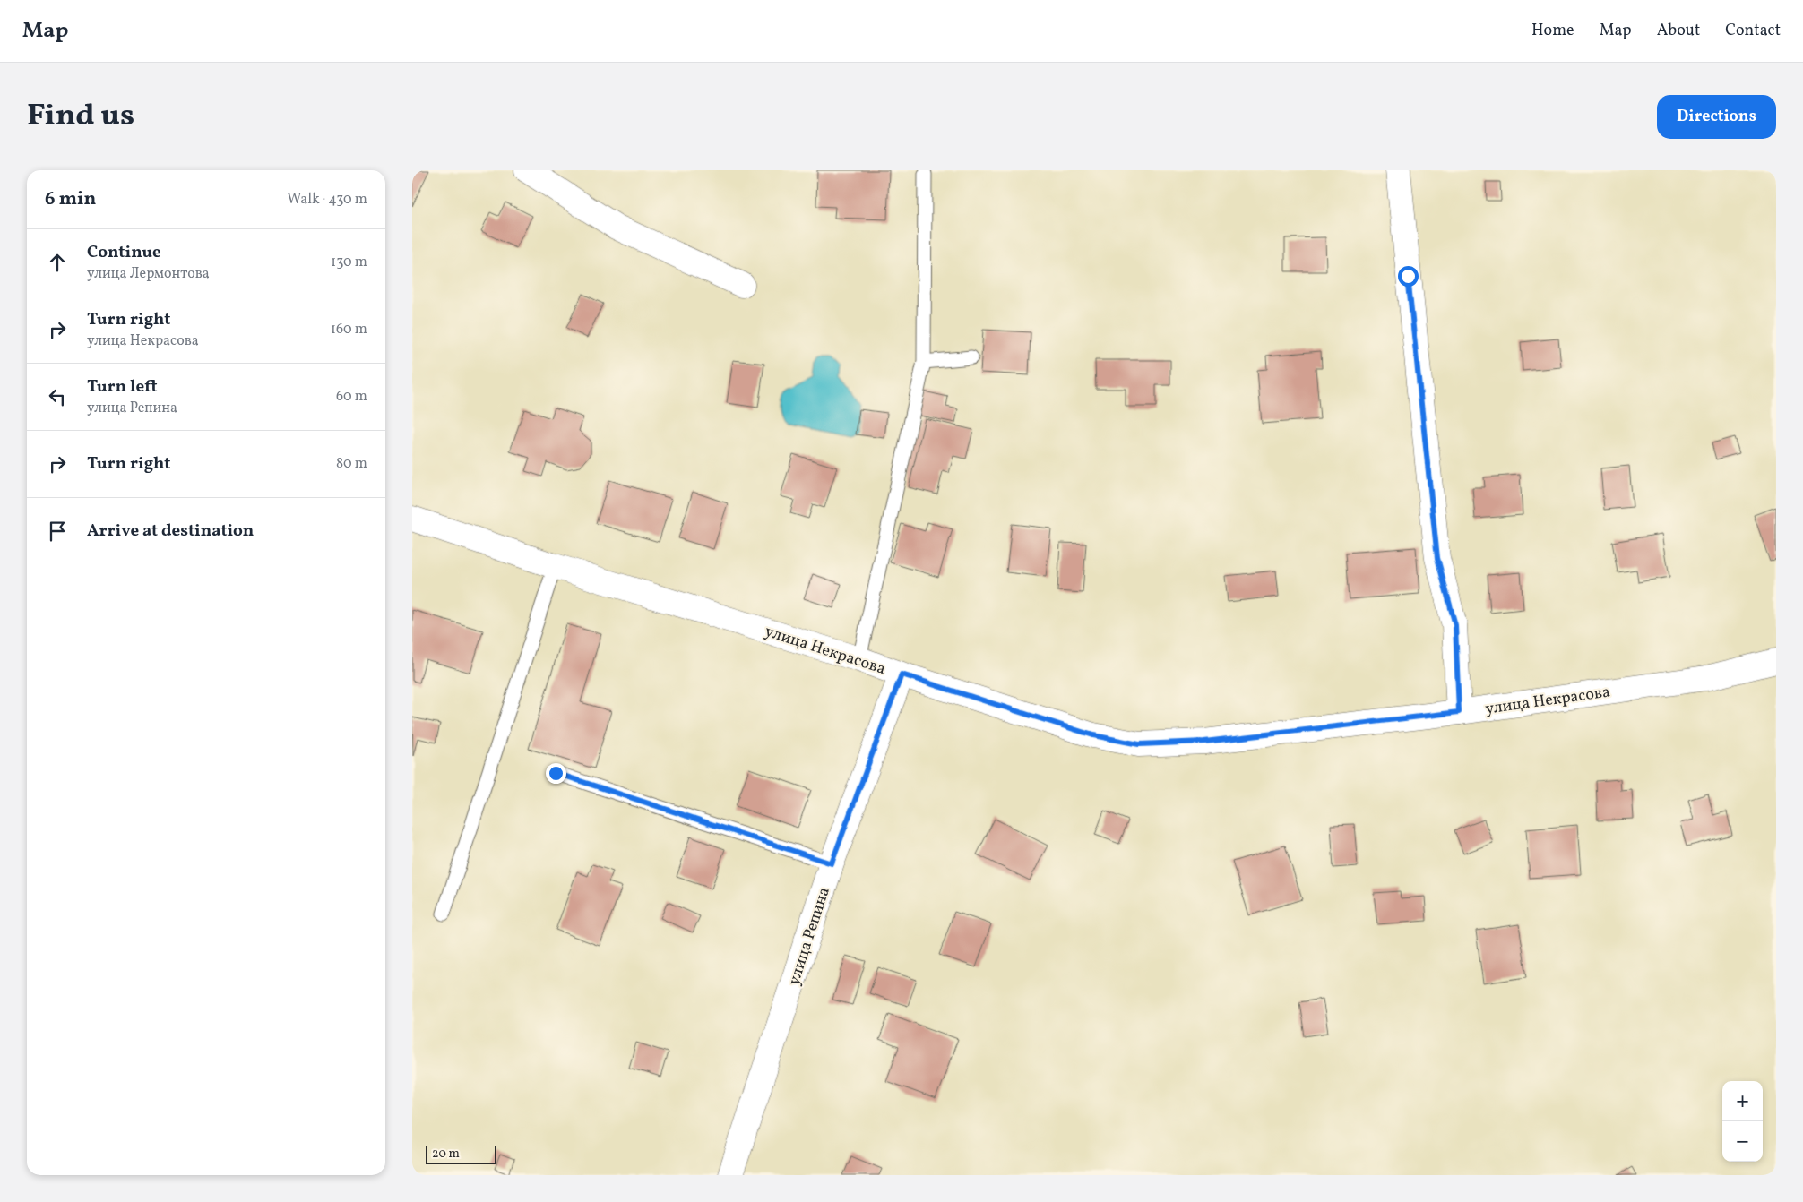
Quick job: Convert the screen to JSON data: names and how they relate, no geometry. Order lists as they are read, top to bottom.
{
  "streets": {
    "street": ["улица Некрасова", "улица Репина"]
  },
  "crossings": [
    ["улица Некрасова", "улица Репина"]
  ],
  "scale_bar": "20 m",
  "page": {
    "header": "Map",
    "nav": [
      "Home",
      "Map",
      "About",
      "Contact"
    ],
    "title": "Find us",
    "buttons": "Directions",
    "heading": ["6 min", "Walk · 430 m"],
    "list": [
      ["Continue", "улица Лермонтова", "130 m"],
      ["Turn right", "улица Некрасова", "160 m"],
      ["Turn left", "улица Репина", "60 m"],
      ["Turn right", "80 m"],
      "Arrive at destination"
    ],
    "map_buttons": ["+", "−"],
    "scale": "20 m"
  }
}
